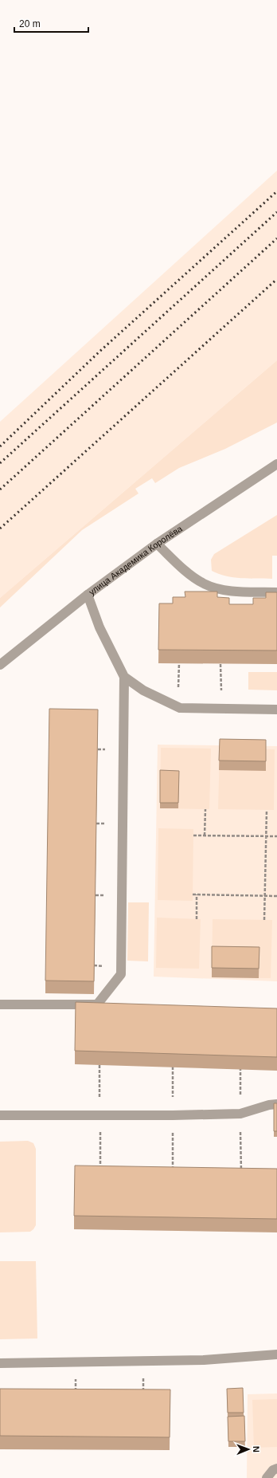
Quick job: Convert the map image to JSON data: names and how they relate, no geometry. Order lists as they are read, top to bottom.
{
  "streets": {
    "street": ["улица Академика Королёва"]
  },
  "scale_bar": "20 m",
  "north": "right"
}
